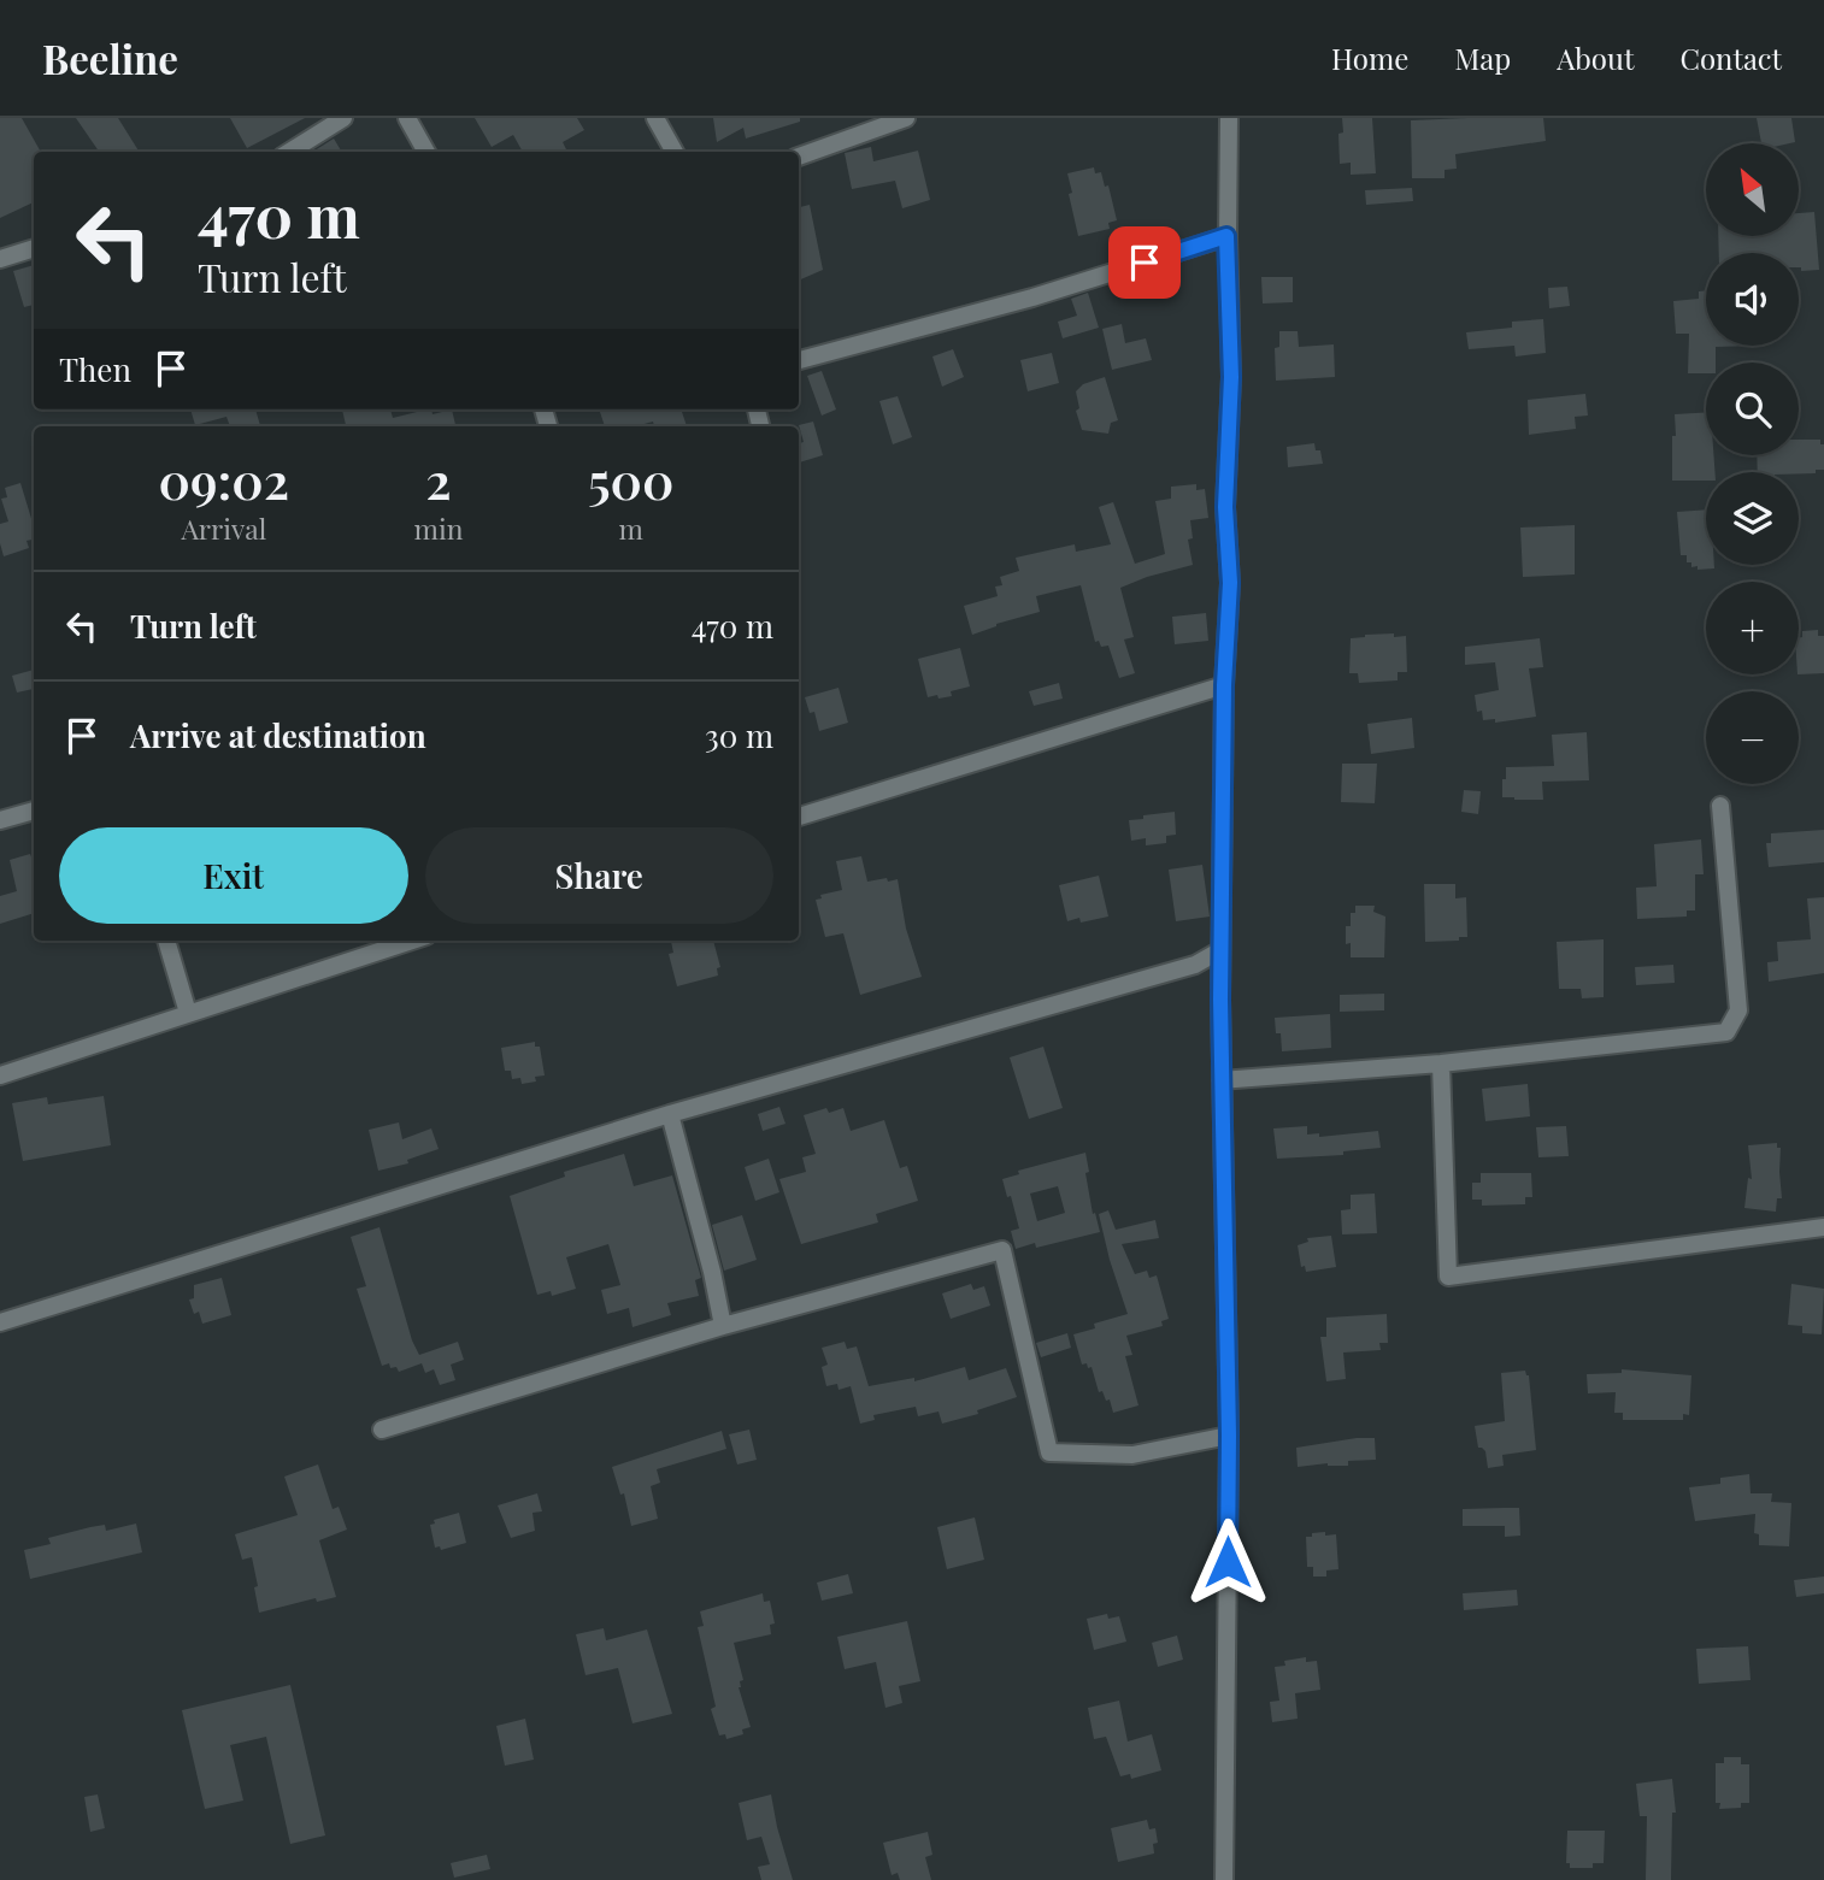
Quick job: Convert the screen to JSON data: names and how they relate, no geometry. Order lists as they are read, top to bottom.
{
  "north": "top left",
  "page": {
    "header": "Beeline",
    "nav": [
      "Home",
      "Map",
      "About",
      "Contact"
    ],
    "map_buttons": ["+", "−"],
    "turn": ["470 m", "Turn left"],
    "then": "Then",
    "eta": [
      "09:02",
      "Arrival",
      "2",
      "min",
      "500",
      "m"
    ],
    "list": [
      {
        "name": "Turn left",
        "value": "470 m"
      },
      {
        "name": "Arrive at destination",
        "value": "30 m"
      }
    ],
    "buttons": ["Exit", "Share"]
  }
}
